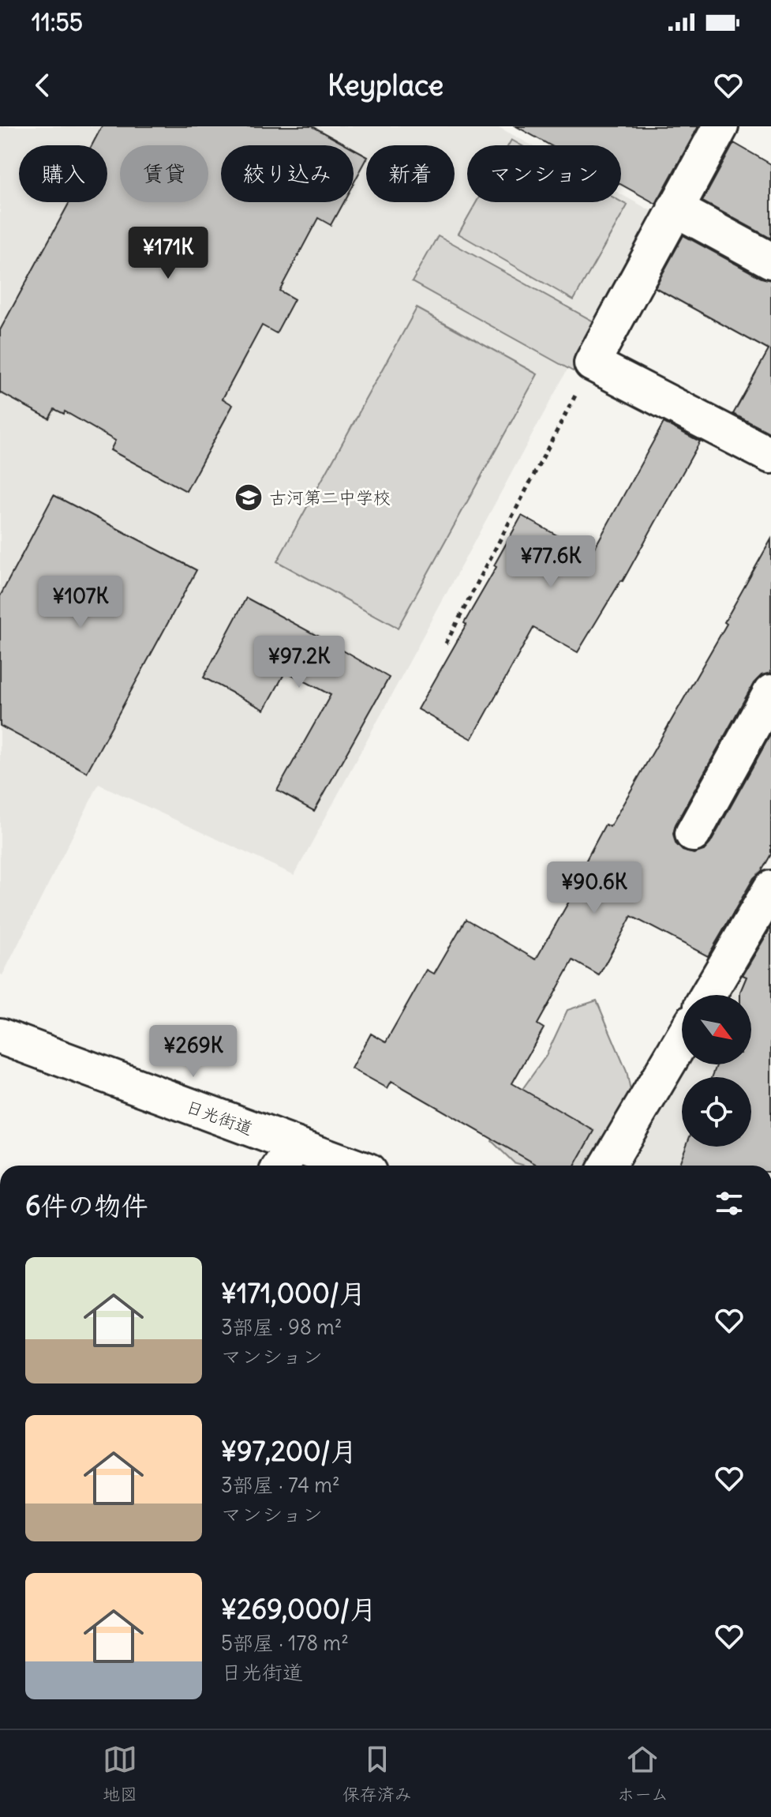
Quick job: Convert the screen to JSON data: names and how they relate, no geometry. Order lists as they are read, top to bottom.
{
  "streets": {
    "street": ["日光街道"]
  },
  "places": {
    "school or university": ["古河第二中学校"]
  },
  "north": "bottom right",
  "page": {
    "status": "11:55",
    "header": "Keyplace",
    "chip": [
      "購入",
      "賃貸",
      "絞り込み",
      "新着",
      "マンション"
    ],
    "price": [
      "¥171K",
      "¥77.6K",
      "¥107K",
      "¥97.2K",
      "¥90.6K",
      "¥269K"
    ],
    "heading": "6件の物件",
    "list": [
      {
        "name": "¥171,000/月",
        "note": "3部屋 · 98 m² · マンション"
      },
      {
        "name": "¥97,200/月",
        "note": "3部屋 · 74 m² · マンション"
      },
      {
        "name": "¥269,000/月",
        "note": "5部屋 · 178 m² · 日光街道"
      }
    ],
    "tabs": ["地図", "保存済み", "ホーム"]
  }
}
